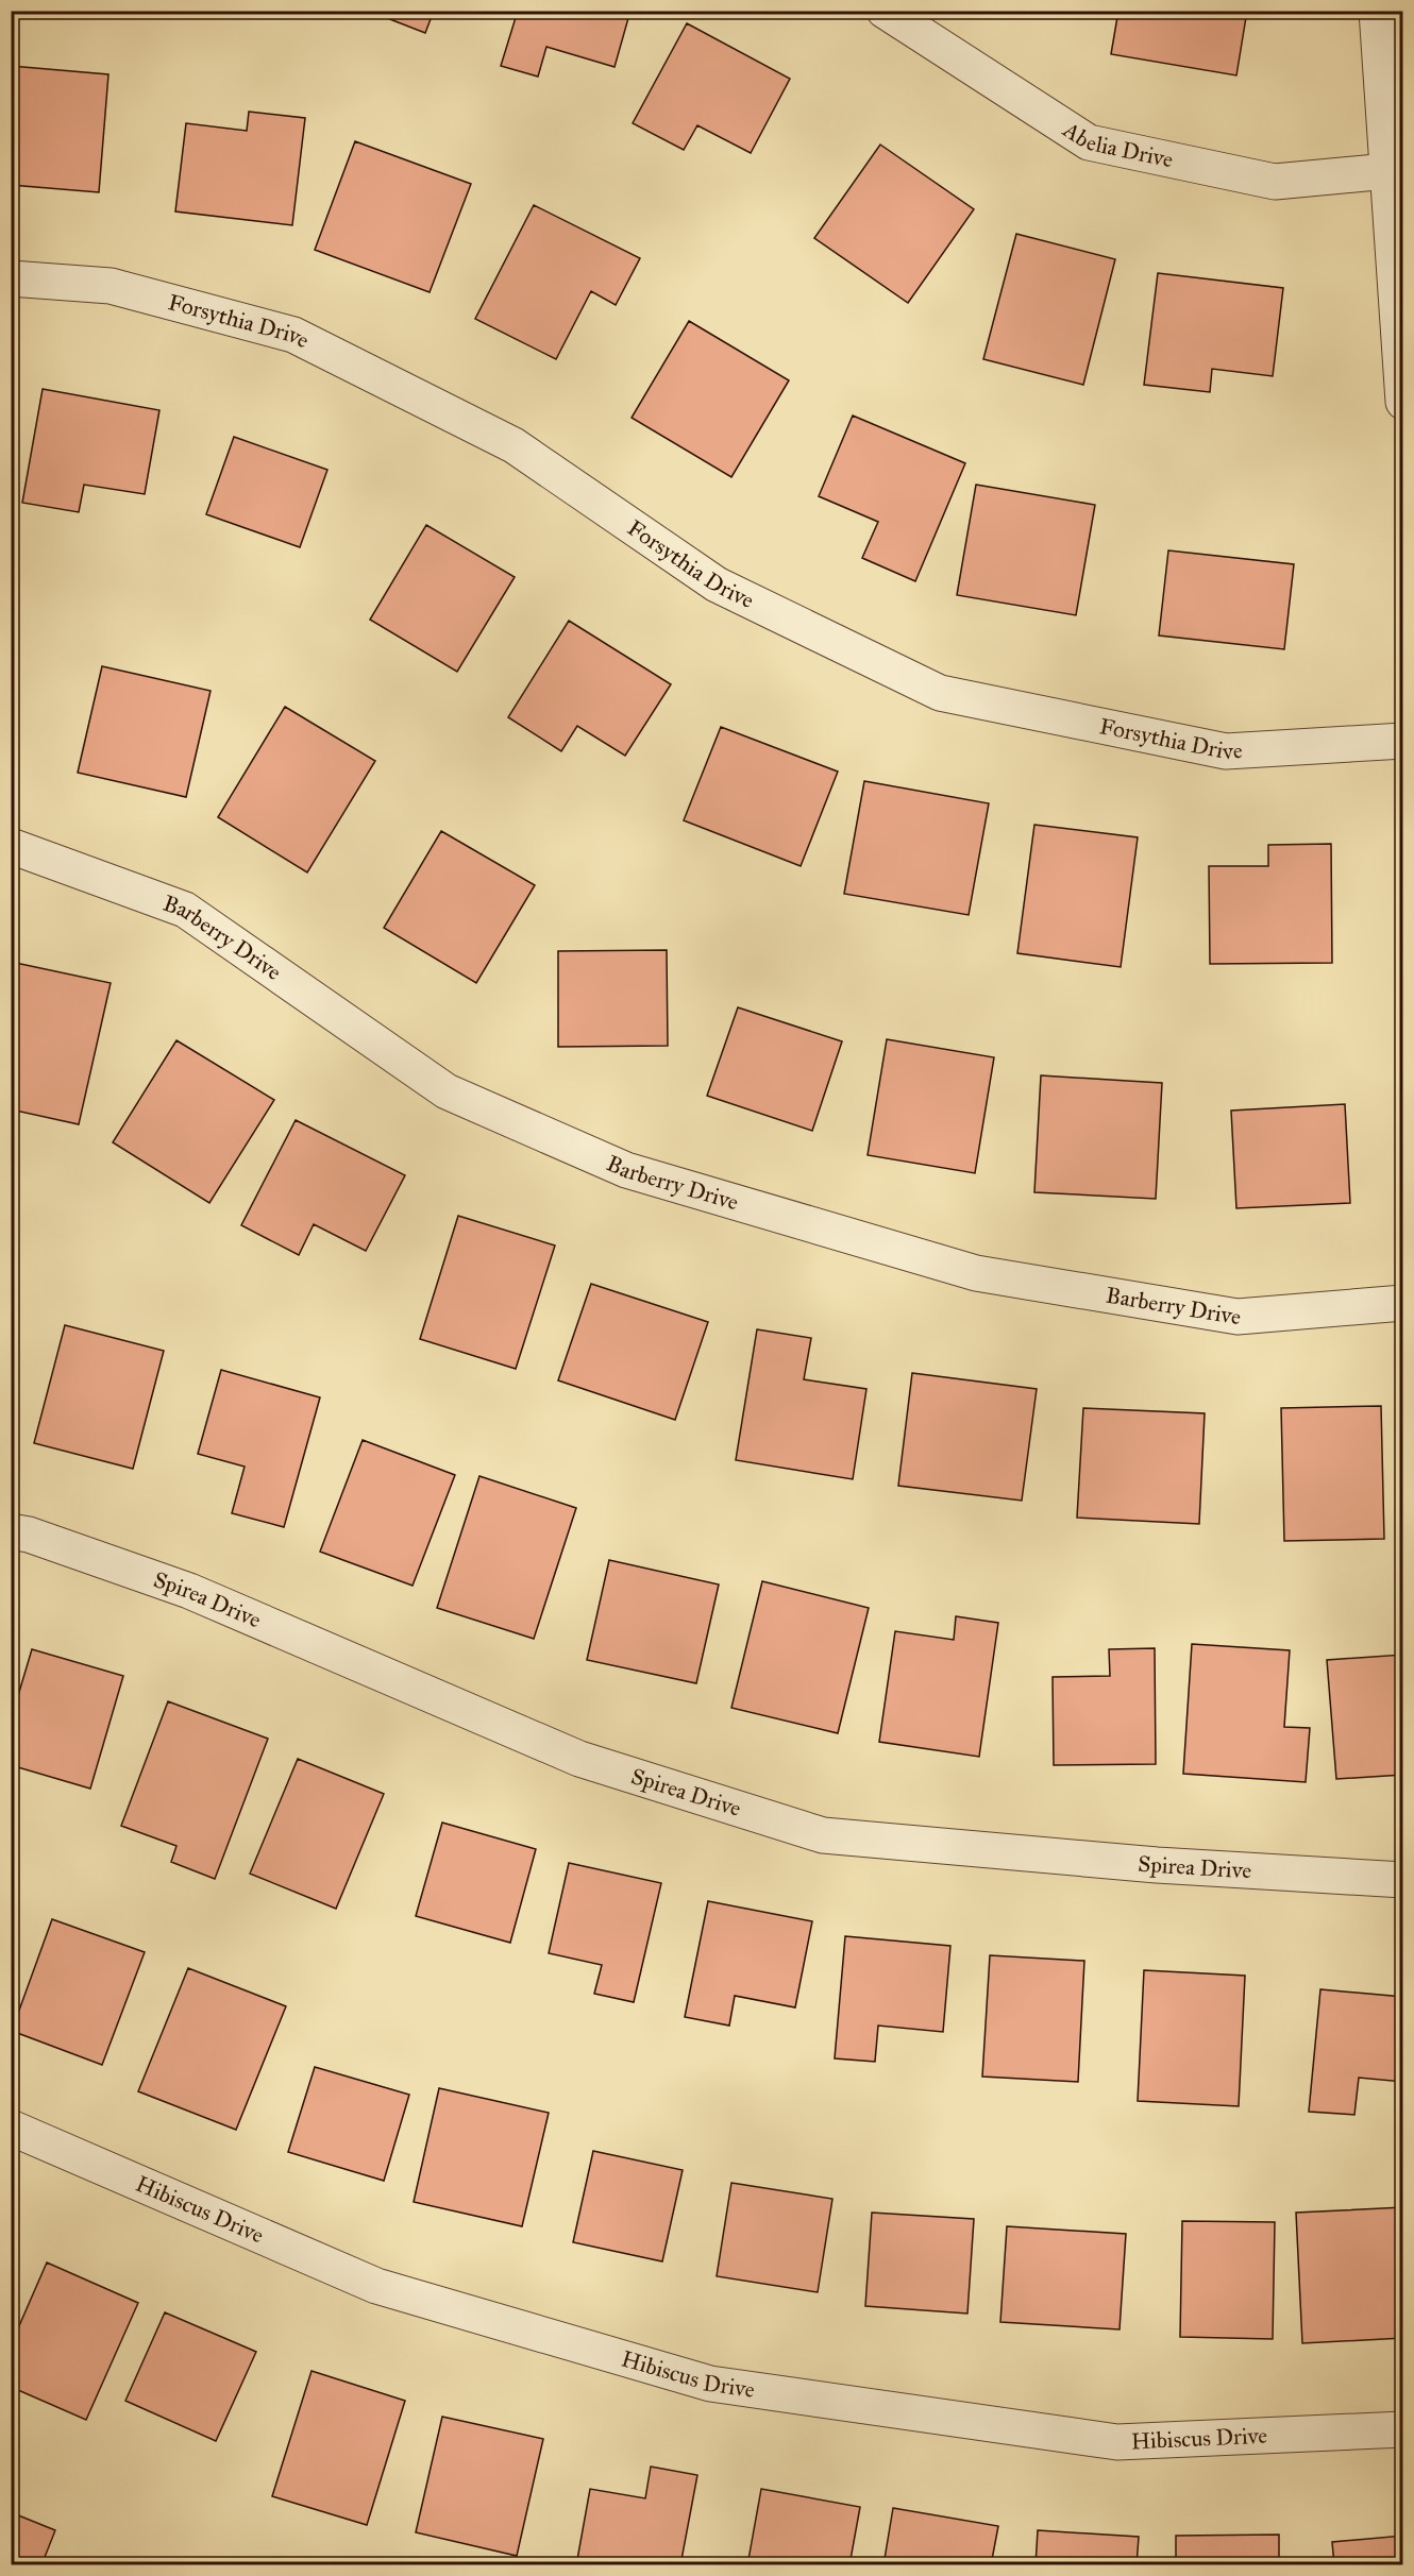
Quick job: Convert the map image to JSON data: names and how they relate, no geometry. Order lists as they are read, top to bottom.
{
  "streets": {
    "street": [
      "Abelia Drive",
      "Forsythia Drive",
      "Barberry Drive",
      "Spirea Drive",
      "Hibiscus Drive"
    ]
  }
}
